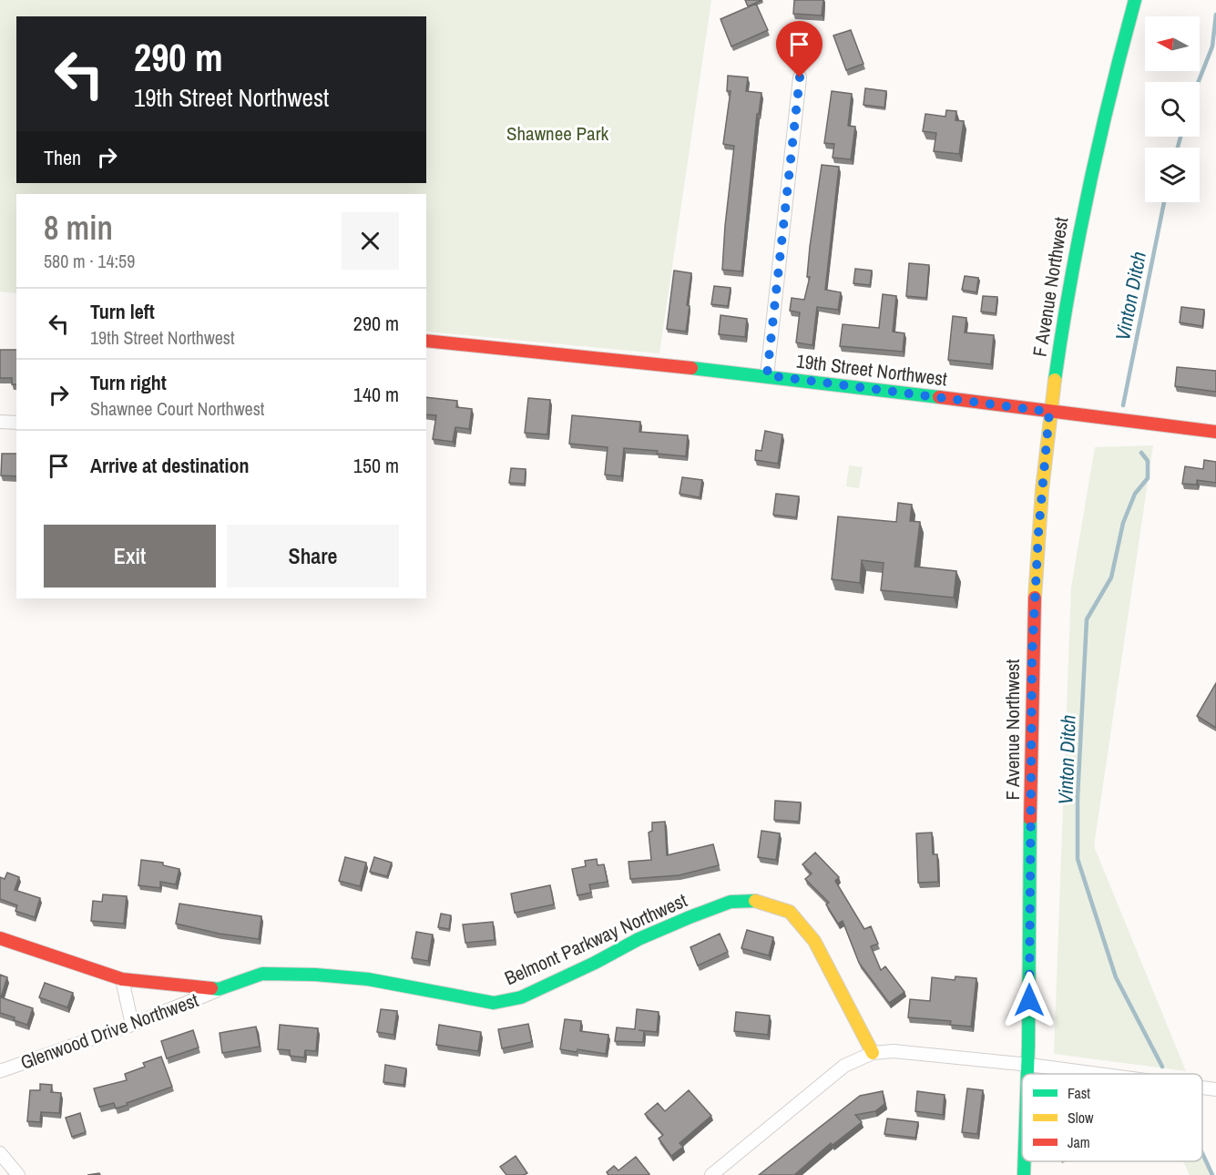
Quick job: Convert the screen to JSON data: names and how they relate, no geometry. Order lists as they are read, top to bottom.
{
  "streets": {
    "street": [
      "F Avenue Northwest",
      "19th Street Northwest",
      "Belmont Parkway Northwest",
      "Glenwood Drive Northwest"
    ]
  },
  "crossings": [
    ["F Avenue Northwest", "19th Street Northwest"],
    ["Belmont Parkway Northwest", "Glenwood Drive Northwest"]
  ],
  "water": ["Vinton Ditch"],
  "parks": ["Shawnee Park"],
  "legend": ["Fast", "Slow", "Jam"],
  "north": "left",
  "page": {
    "turn": ["290 m", "19th Street Northwest"],
    "then": "Then",
    "heading": ["8 min", "580 m · 14:59"],
    "list": [
      {
        "name": "Turn left",
        "note": "19th Street Northwest",
        "value": "290 m"
      },
      {
        "name": "Turn right",
        "note": "Shawnee Court Northwest",
        "value": "140 m"
      },
      {
        "name": "Arrive at destination",
        "value": "150 m"
      }
    ],
    "buttons": ["Exit", "Share"]
  }
}
